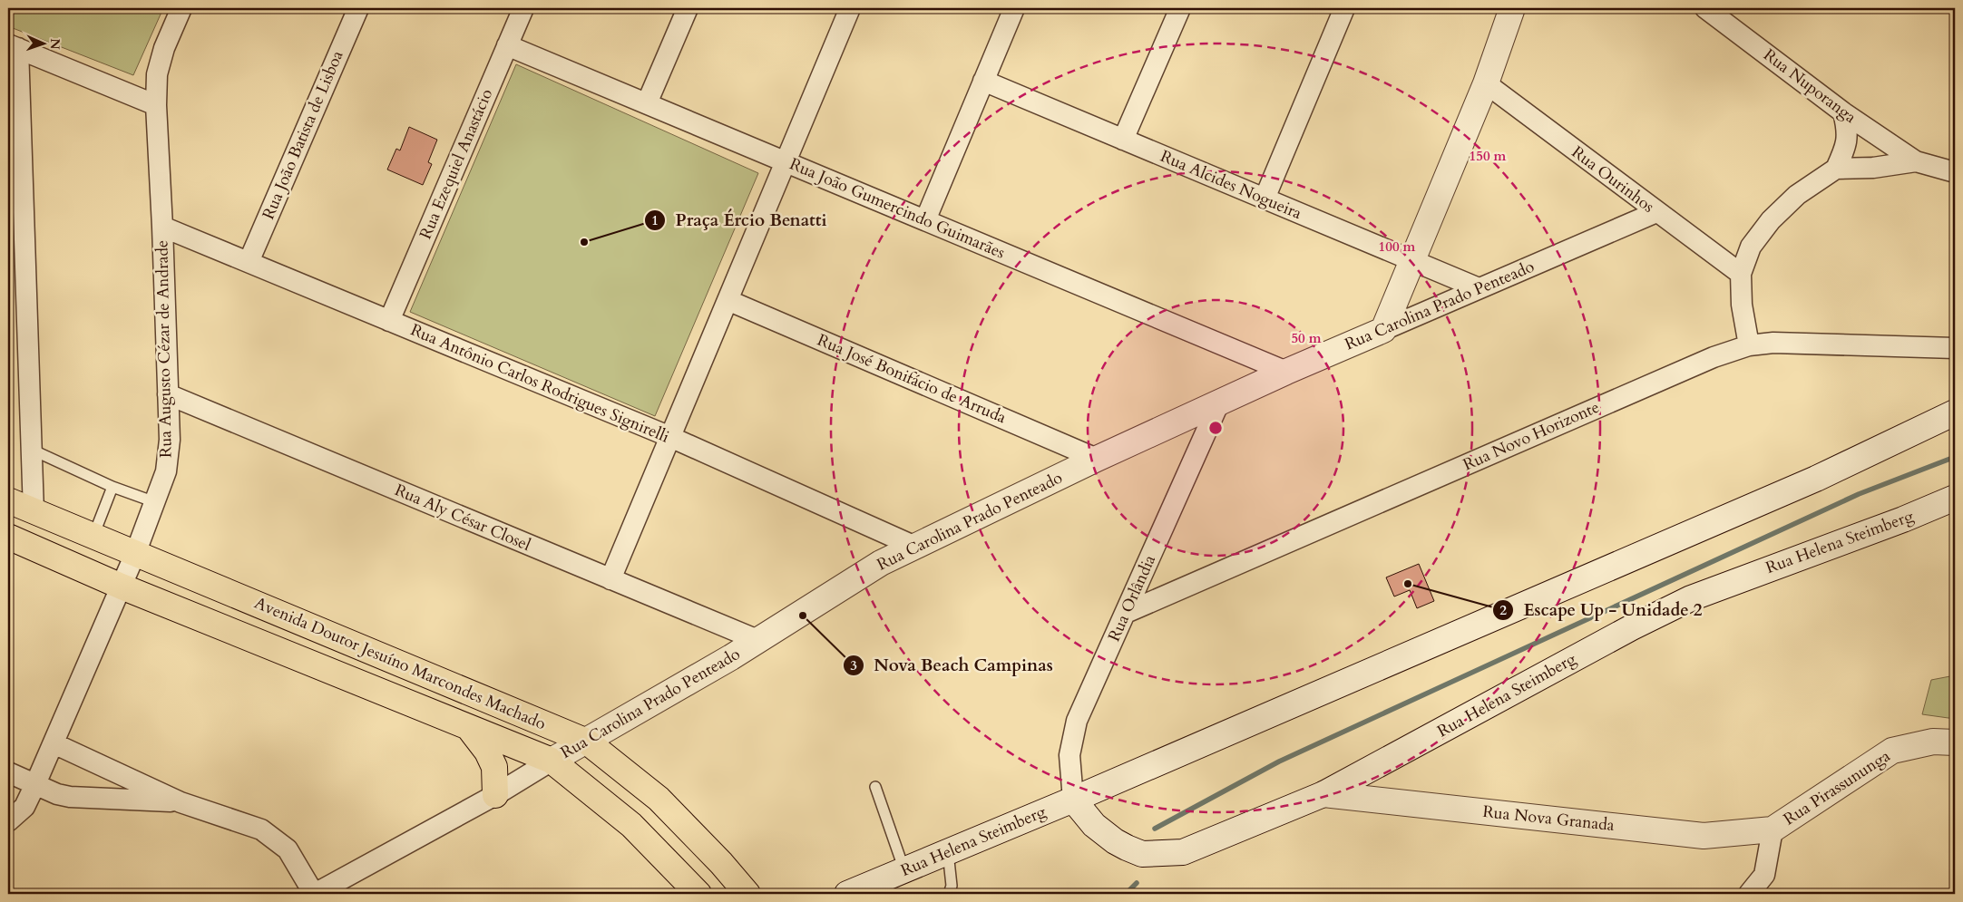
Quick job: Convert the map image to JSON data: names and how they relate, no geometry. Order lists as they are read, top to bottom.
{
  "streets": {
    "main road": [
      "Rua Carolina Prado Penteado",
      "Rua Helena Steimberg",
      "Avenida Doutor Jesuíno Marcondes Machado",
      "Rua Pirassununga",
      "Rua Nova Granada"
    ],
    "street": [
      "Rua Nuporanga",
      "Rua João Batista de Lisboa",
      "Rua Ezequiel Anastácio",
      "Rua Ourinhos",
      "Rua Alcides Nogueira",
      "Rua João Gumercindo Guimarães",
      "Rua Augusto Cézar de Andrade",
      "Rua José Bonifácio de Arruda",
      "Rua Antônio Carlos Rodrigues Signirelli",
      "Rua Novo Horizonte",
      "Rua Aly César Closel",
      "Rua Orlândia"
    ]
  },
  "crossings": [
    ["Rua João Batista de Lisboa", "Rua Antônio Carlos Rodrigues Signirelli"],
    ["Rua Ezequiel Anastácio", "Rua João Gumercindo Guimarães"],
    ["Rua Ezequiel Anastácio", "Rua Antônio Carlos Rodrigues Signirelli"],
    ["Rua Ourinhos", "Rua Carolina Prado Penteado"],
    ["Rua Alcides Nogueira", "Rua Carolina Prado Penteado"],
    ["Rua João Gumercindo Guimarães", "Rua Carolina Prado Penteado"],
    ["Rua Carolina Prado Penteado", "Rua José Bonifácio de Arruda"],
    ["Rua Carolina Prado Penteado", "Rua Antônio Carlos Rodrigues Signirelli"],
    ["Rua Carolina Prado Penteado", "Rua Aly César Closel"],
    ["Rua Carolina Prado Penteado", "Rua Orlândia"],
    ["Rua Carolina Prado Penteado", "Avenida Doutor Jesuíno Marcondes Machado"],
    ["Rua Augusto Cézar de Andrade", "Rua Antônio Carlos Rodrigues Signirelli"],
    ["Rua Augusto Cézar de Andrade", "Rua Aly César Closel"],
    ["Rua Augusto Cézar de Andrade", "Avenida Doutor Jesuíno Marcondes Machado"],
    ["Rua Novo Horizonte", "Rua Orlândia"],
    ["Rua Helena Steimberg", "Rua Orlândia"],
    ["Rua Helena Steimberg", "Rua Nova Granada"],
    ["Rua Pirassununga", "Rua Nova Granada"]
  ],
  "places": ["Praça Ércio Benatti", "Escape Up - Unidade 2", "Nova Beach Campinas"],
  "north": "right",
  "rings": ["150 m", "100 m", "50 m"]
}
